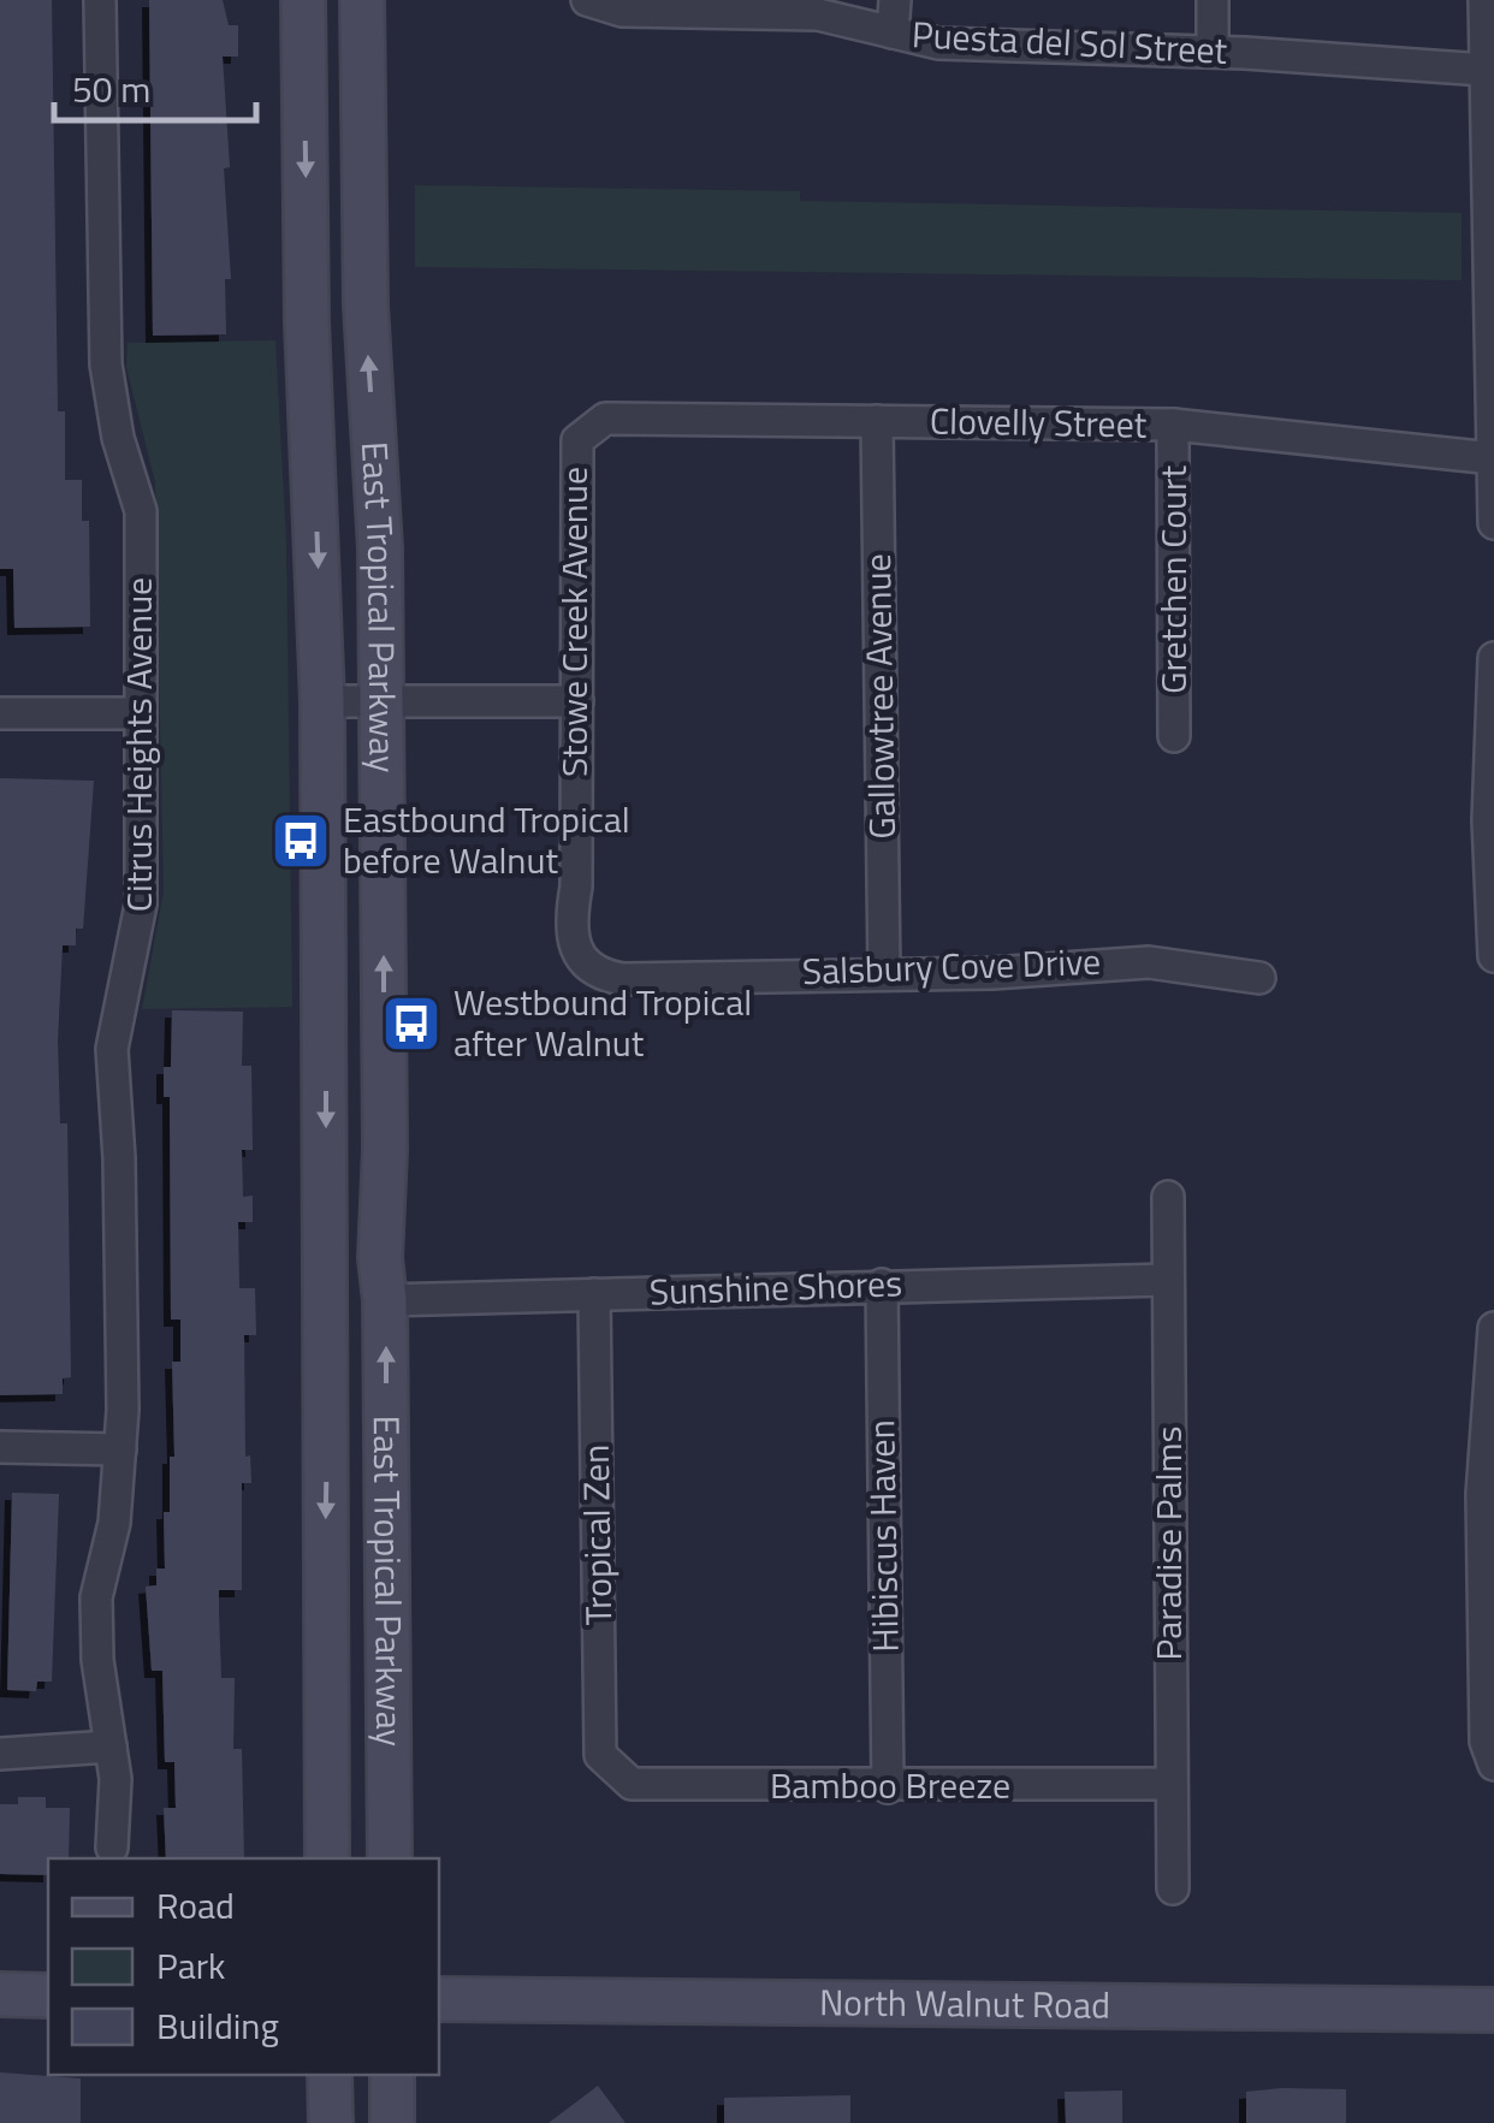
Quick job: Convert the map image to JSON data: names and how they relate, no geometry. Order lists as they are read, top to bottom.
{
  "streets": {
    "main road": ["East Tropical Parkway", "North Walnut Road"],
    "street": [
      "Puesta del Sol Street",
      "Clovelly Street",
      "Gretchen Court",
      "Stowe Creek Avenue",
      "Gallowtree Avenue",
      "Citrus Heights Avenue",
      "Salsbury Cove Drive",
      "Sunshine Shores",
      "Tropical Zen",
      "Hibiscus Haven",
      "Paradise Palms",
      "Bamboo Breeze"
    ]
  },
  "crossings": [
    ["Clovelly Street", "Gretchen Court"],
    ["Clovelly Street", "Stowe Creek Avenue"],
    ["Clovelly Street", "Gallowtree Avenue"],
    ["East Tropical Parkway", "Sunshine Shores"],
    ["Stowe Creek Avenue", "Salsbury Cove Drive"],
    ["Gallowtree Avenue", "Salsbury Cove Drive"],
    ["Sunshine Shores", "Tropical Zen"],
    ["Sunshine Shores", "Hibiscus Haven"],
    ["Sunshine Shores", "Paradise Palms"],
    ["Tropical Zen", "Bamboo Breeze"],
    ["Hibiscus Haven", "Bamboo Breeze"],
    ["Paradise Palms", "Bamboo Breeze"]
  ],
  "places": {
    "bus stop": ["Eastbound Tropical before Walnut", "Westbound Tropical after Walnut"]
  },
  "legend": ["Road", "Park", "Building"],
  "scale_bar": "50 m"
}
